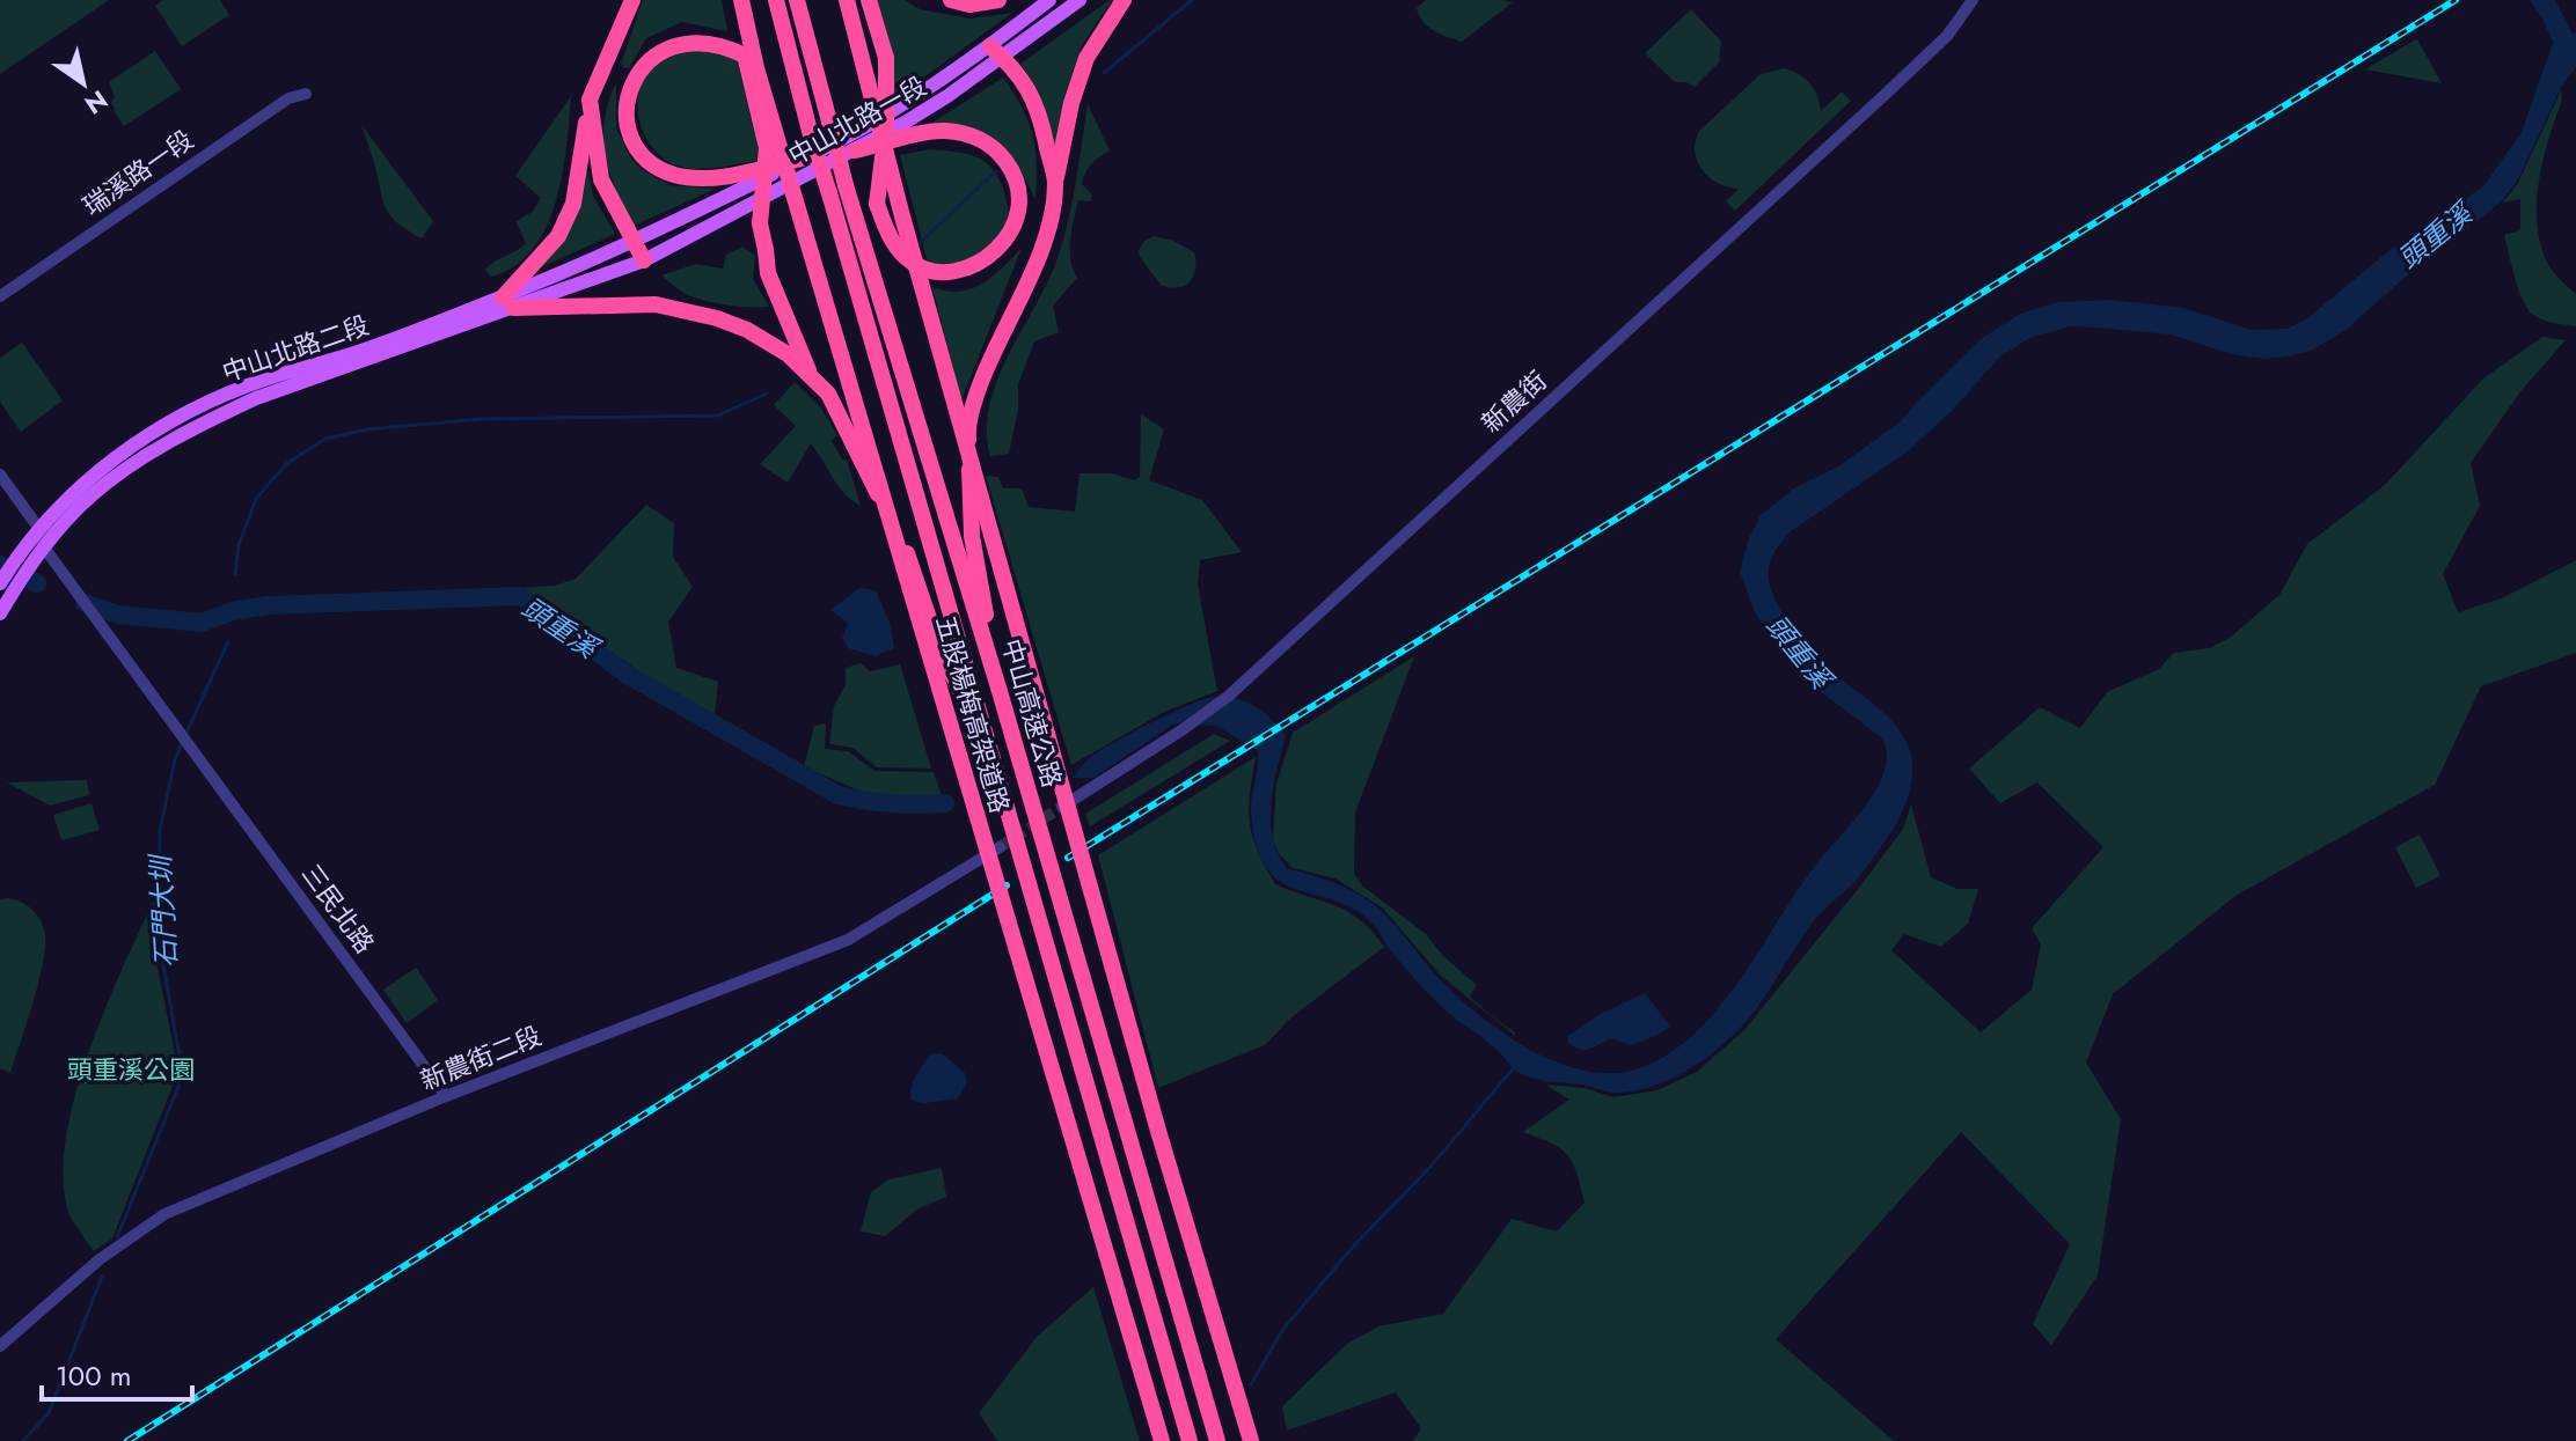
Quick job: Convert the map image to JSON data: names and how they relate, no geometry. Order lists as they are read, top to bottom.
{
  "streets": {
    "highway": ["中山高速公路", "五股楊梅高架道路"],
    "main road": ["中山北路一段", "中山北路二段"],
    "street": [
      "瑞溪路一段",
      "新農街",
      "三民北路",
      "新農街二段"
    ]
  },
  "crossings": [
    ["中山北路一段", "中山北路二段"],
    ["中山北路二段", "三民北路"],
    ["三民北路", "新農街二段"]
  ],
  "water": ["頭重溪", "石門大圳"],
  "parks": ["頭重溪公園"],
  "scale_bar": "100 m",
  "north": "bottom right"
}
